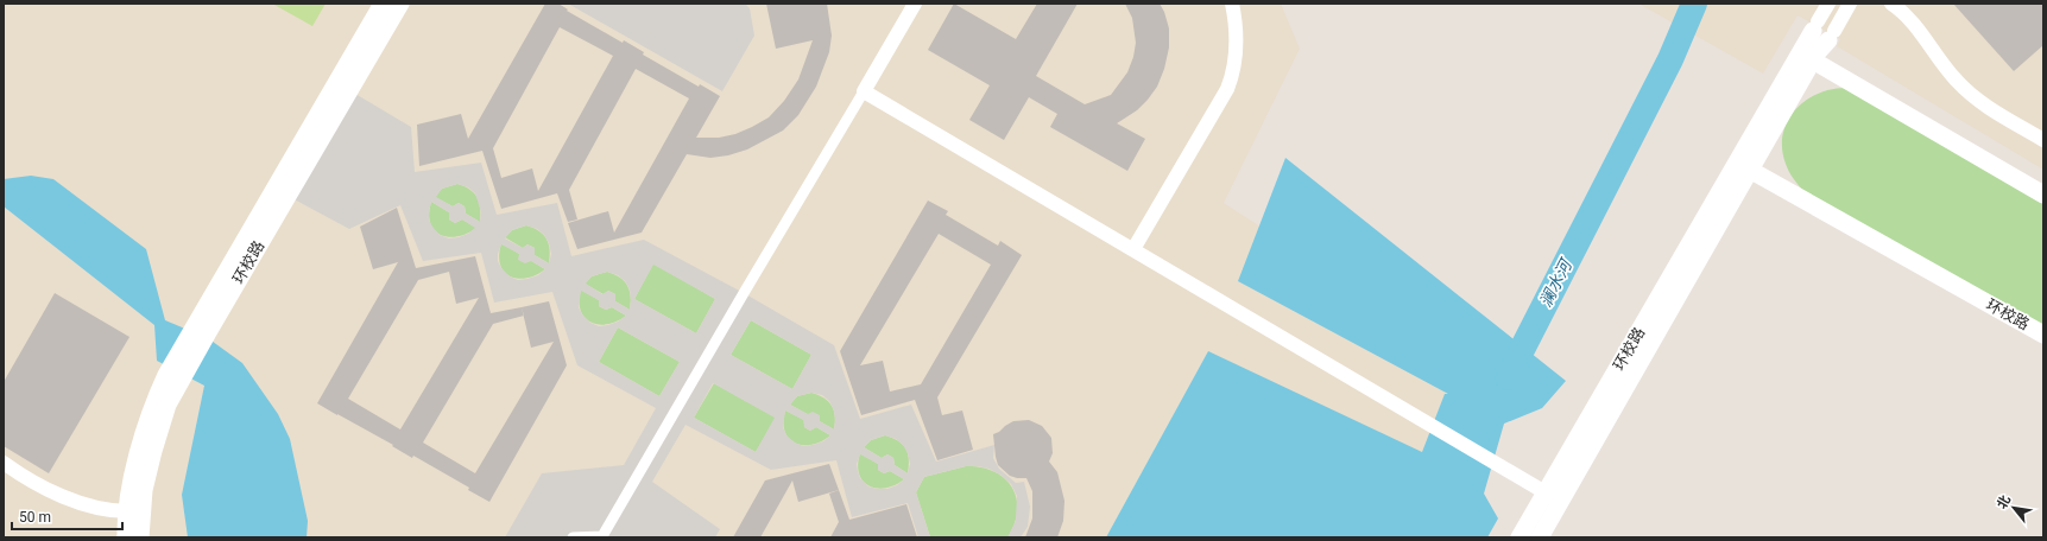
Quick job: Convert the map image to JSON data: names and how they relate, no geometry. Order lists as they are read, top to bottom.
{
  "streets": {
    "street": ["环校路"]
  },
  "water": ["澜水河"],
  "scale_bar": "50 m",
  "north": "top left"
}
